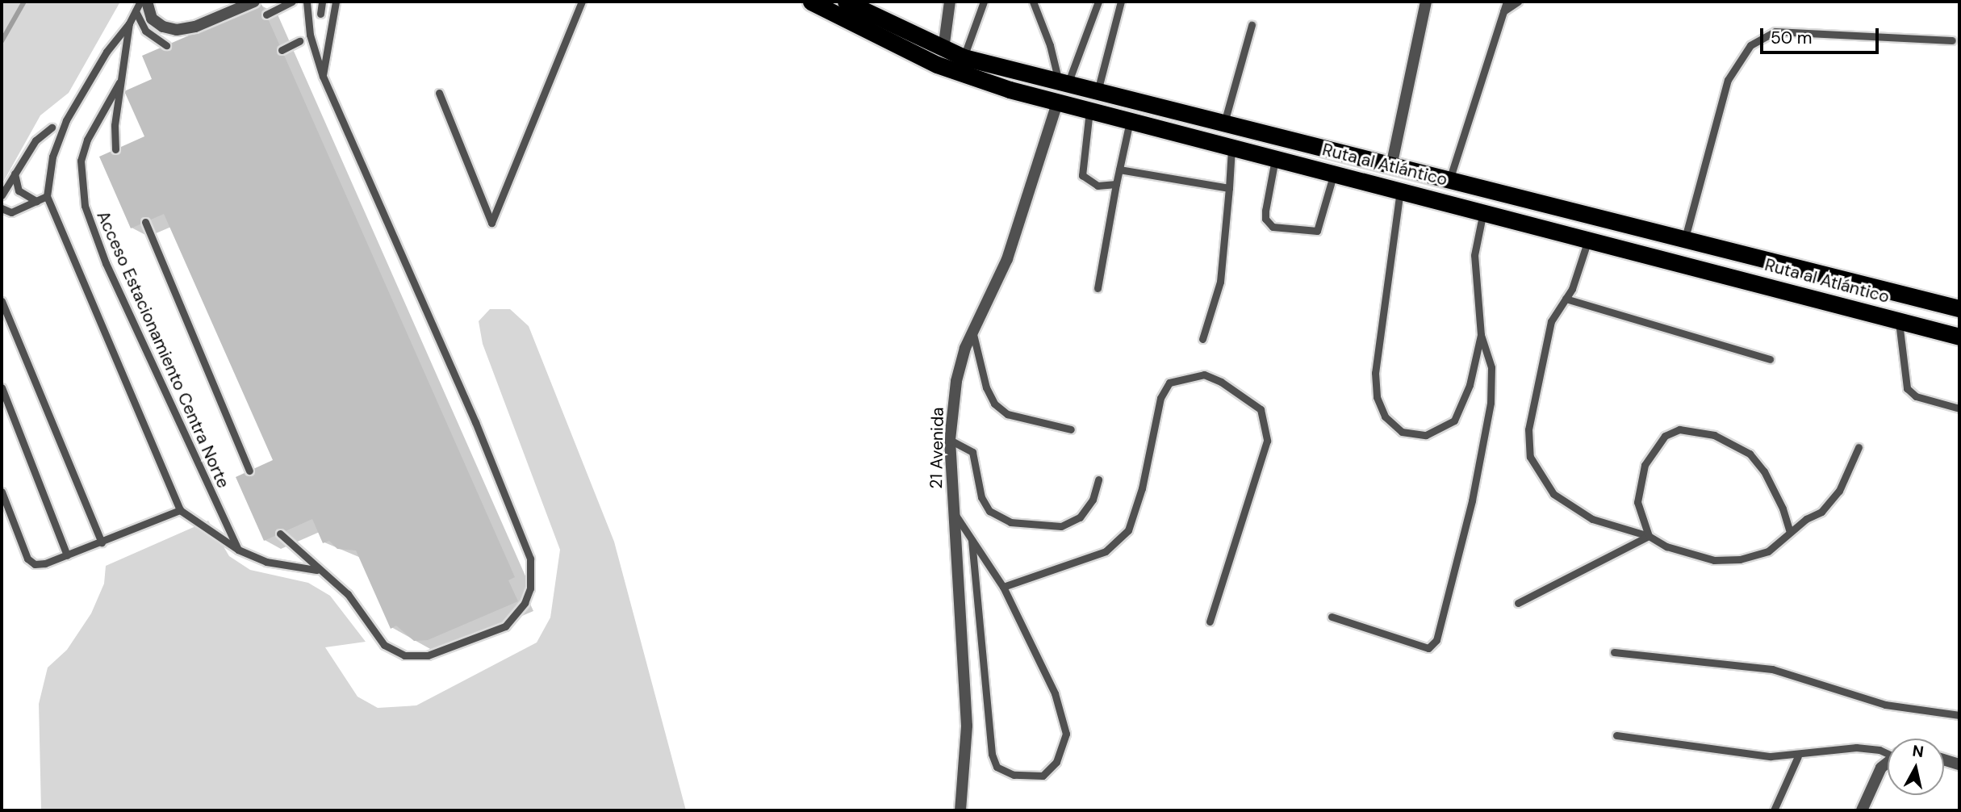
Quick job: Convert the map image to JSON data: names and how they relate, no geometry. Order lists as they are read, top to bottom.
{
  "streets": {
    "highway": ["Ruta al Atlántico"],
    "street": ["21 Avenida"],
    "lane": ["Acceso Estacionamiento Centra Norte"]
  },
  "crossings": [
    ["Ruta al Atlántico", "21 Avenida"]
  ],
  "scale_bar": "50 m",
  "north": "top"
}
